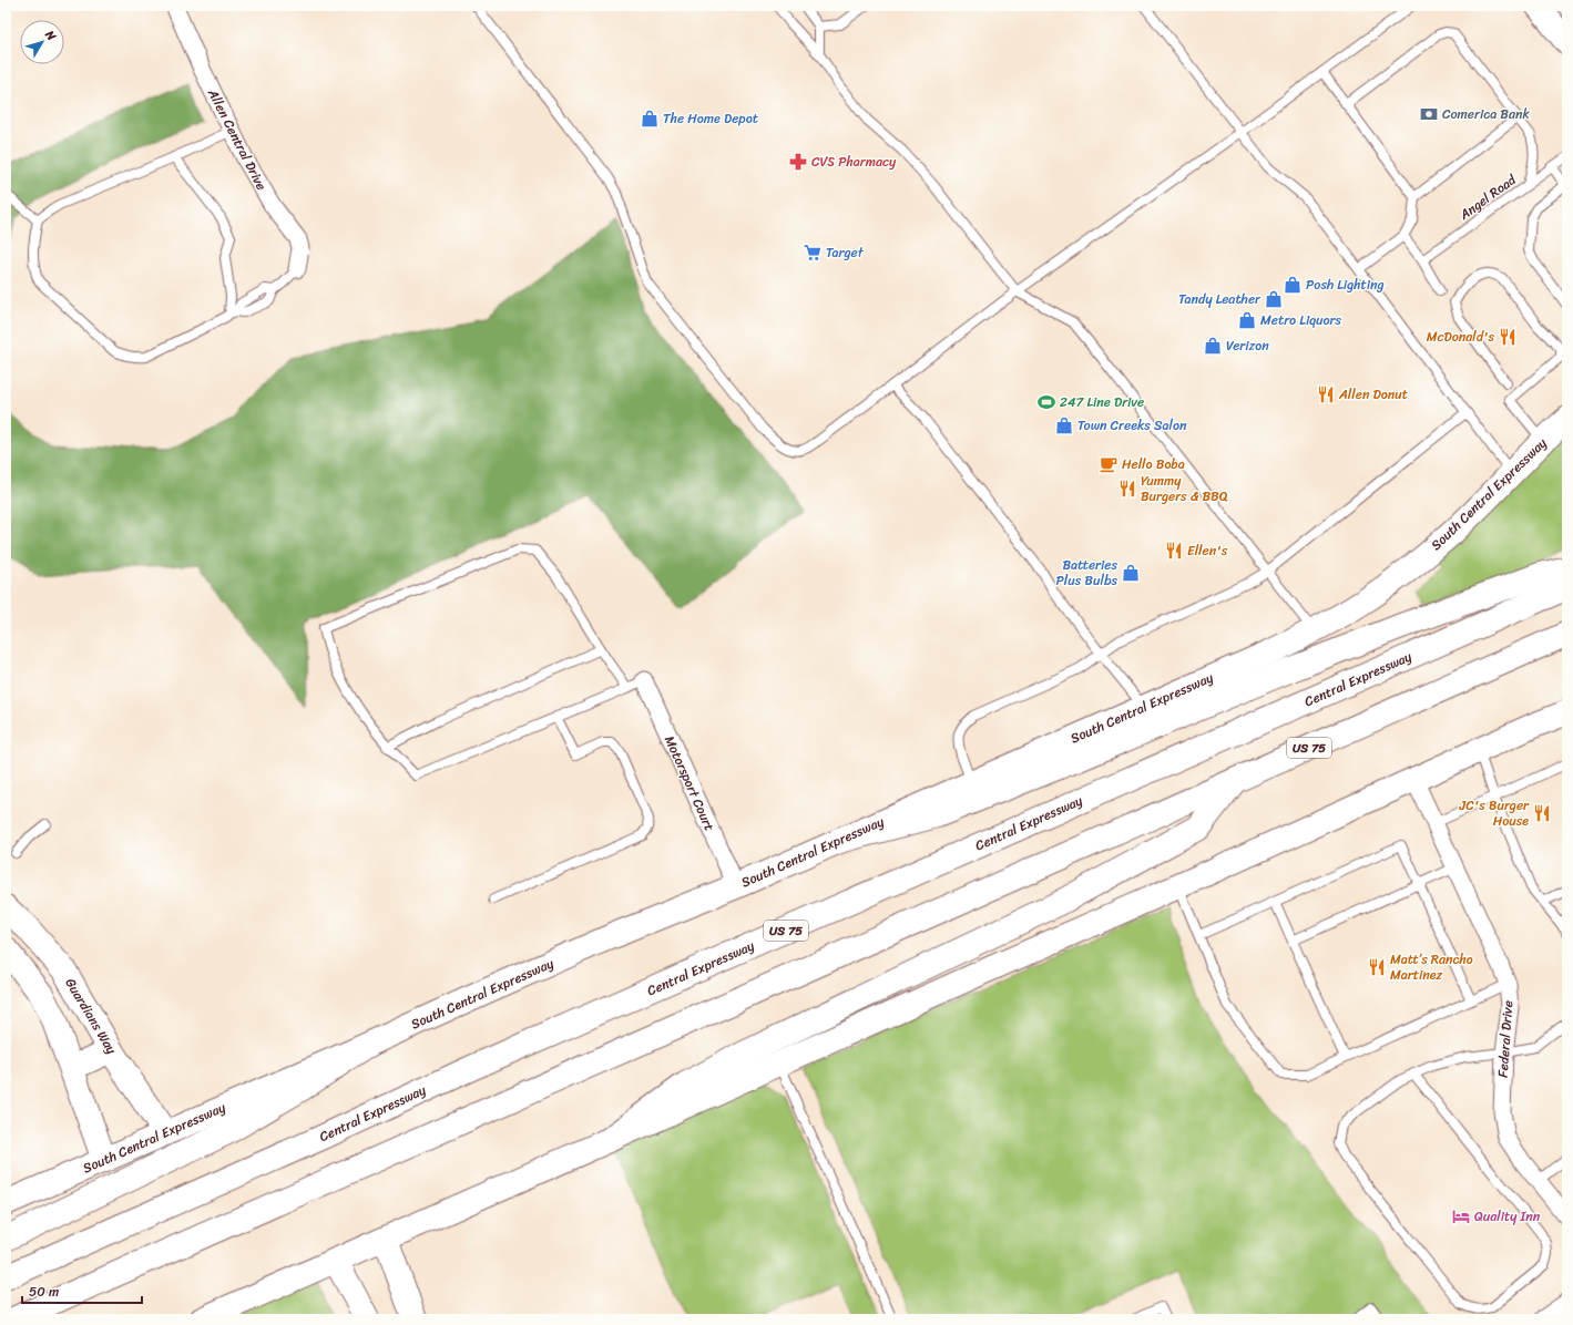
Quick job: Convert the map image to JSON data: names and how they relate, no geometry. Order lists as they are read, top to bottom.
{
  "streets": {
    "main road": [
      "South Central Expressway",
      "Central Expressway",
      "US 75",
      "Guardians Way"
    ],
    "street": ["Allen Central Drive", "Motorsport Court", "Federal Drive"],
    "lane": ["Angel Road"]
  },
  "crossings": [
    ["South Central Expressway", "Motorsport Court"],
    ["South Central Expressway", "Guardians Way"]
  ],
  "places": {
    "bank": ["Comerica Bank"],
    "shop": [
      "The Home Depot",
      "Posh Lighting",
      "Tandy Leather",
      "Metro Liquors",
      "Verizon",
      "Town Creeks Salon",
      "Batteries Plus Bulbs"
    ],
    "pharmacy": ["CVS Pharmacy"],
    "supermarket": ["Target"],
    "restaurant": [
      "McDonald's",
      "Allen Donut",
      "Yummy Burgers & BBQ",
      "Ellen's",
      "JC's Burger House",
      "Matt’s Rancho Martinez"
    ],
    "sports": ["247 Line Drive"],
    "cafe": ["Hello Boba"],
    "hotel": ["Quality Inn"]
  },
  "scale_bar": "50 m",
  "north": "top right"
}
